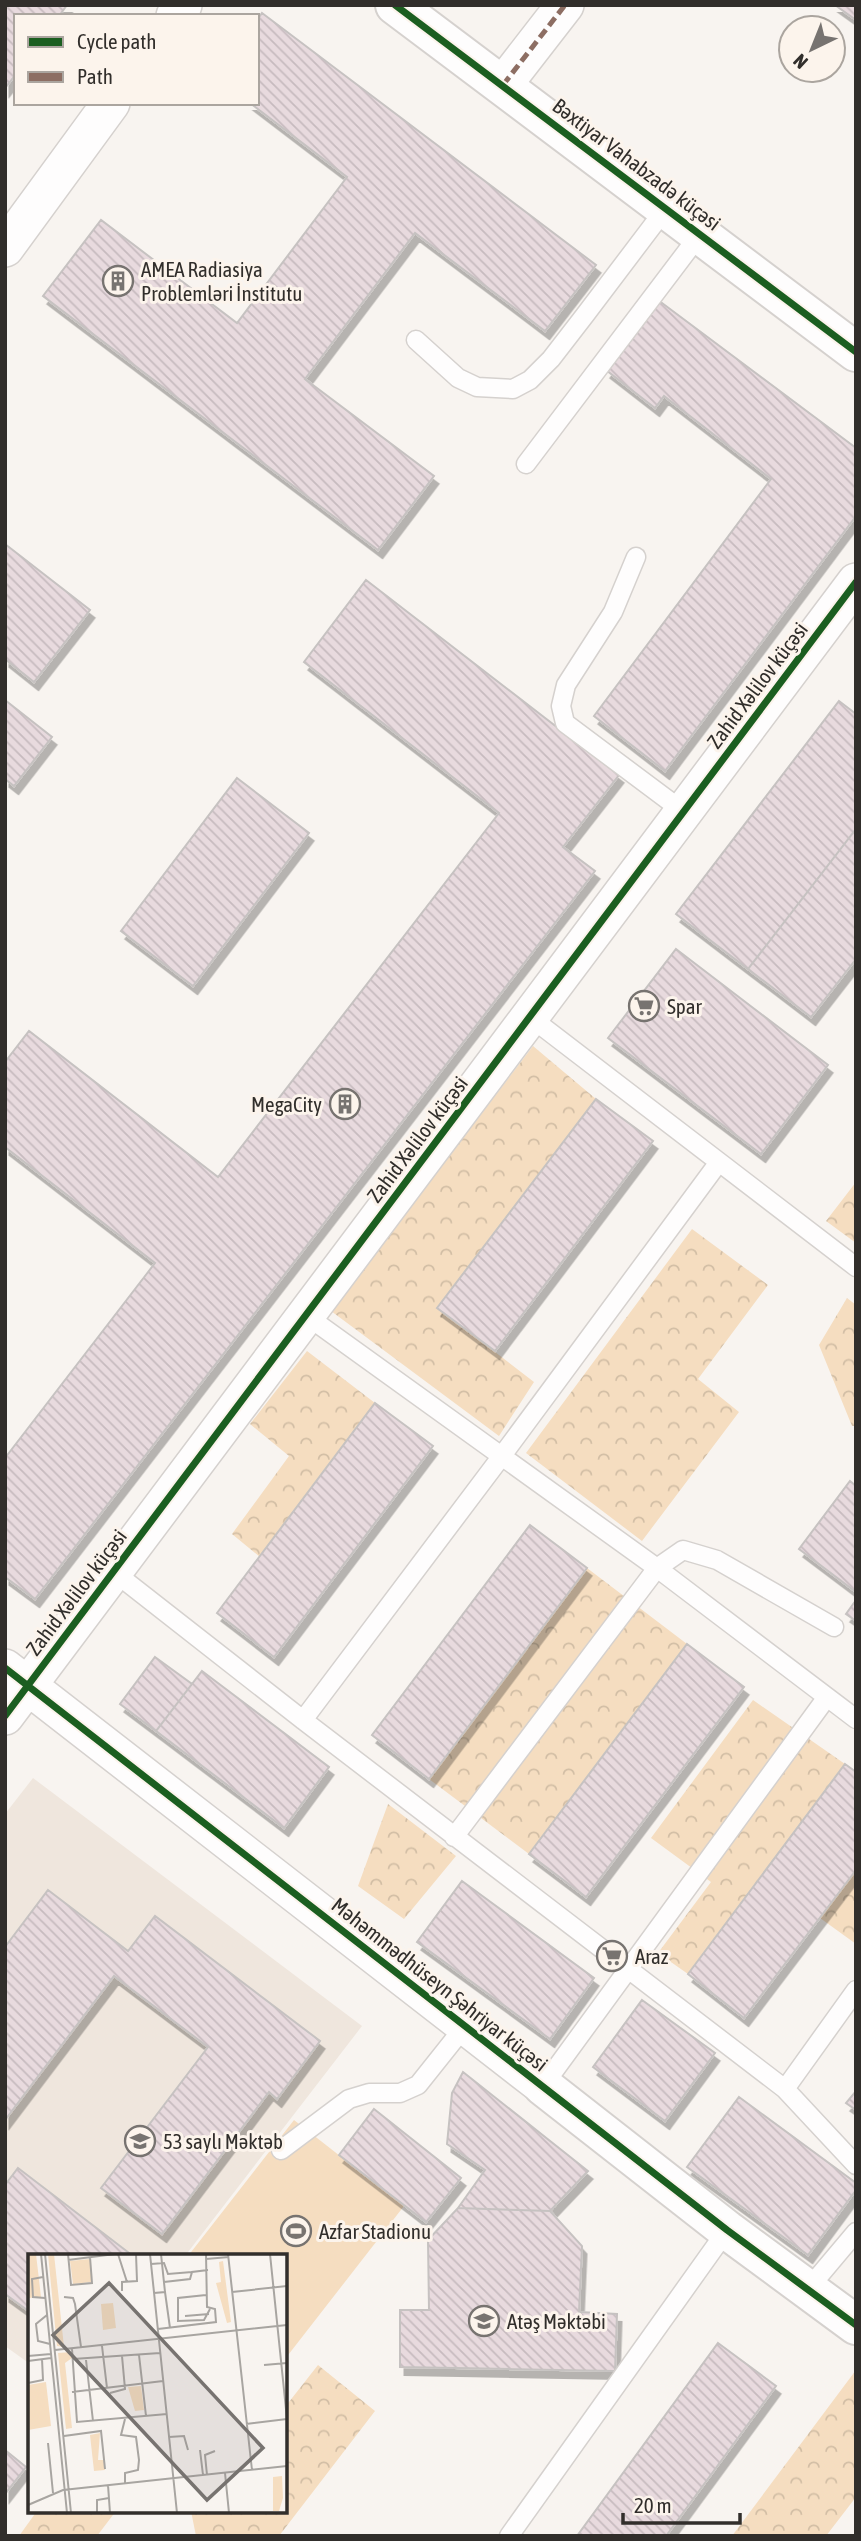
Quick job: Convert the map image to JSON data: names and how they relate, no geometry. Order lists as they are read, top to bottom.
{
  "streets": {
    "street": ["Bəxtiyar Vahabzadə küçəsi", "Zahid Xəlilov küçəsi", "Məhəmmədhüseyn Şəhriyar küçəsi"]
  },
  "crossings": [
    ["Zahid Xəlilov küçəsi", "Məhəmmədhüseyn Şəhriyar küçəsi"]
  ],
  "places": {
    "building": ["AMEA Radiasiya Problemləri İnstitutu", "MegaCity"],
    "supermarket": ["Spar", "Araz"],
    "school or university": ["53 saylı Məktəb", "Atəş Məktəbi"],
    "sports": ["Azfar Stadionu"]
  },
  "legend": ["Cycle path", "Path"],
  "scale_bar": "20 m",
  "north": "bottom left"
}
